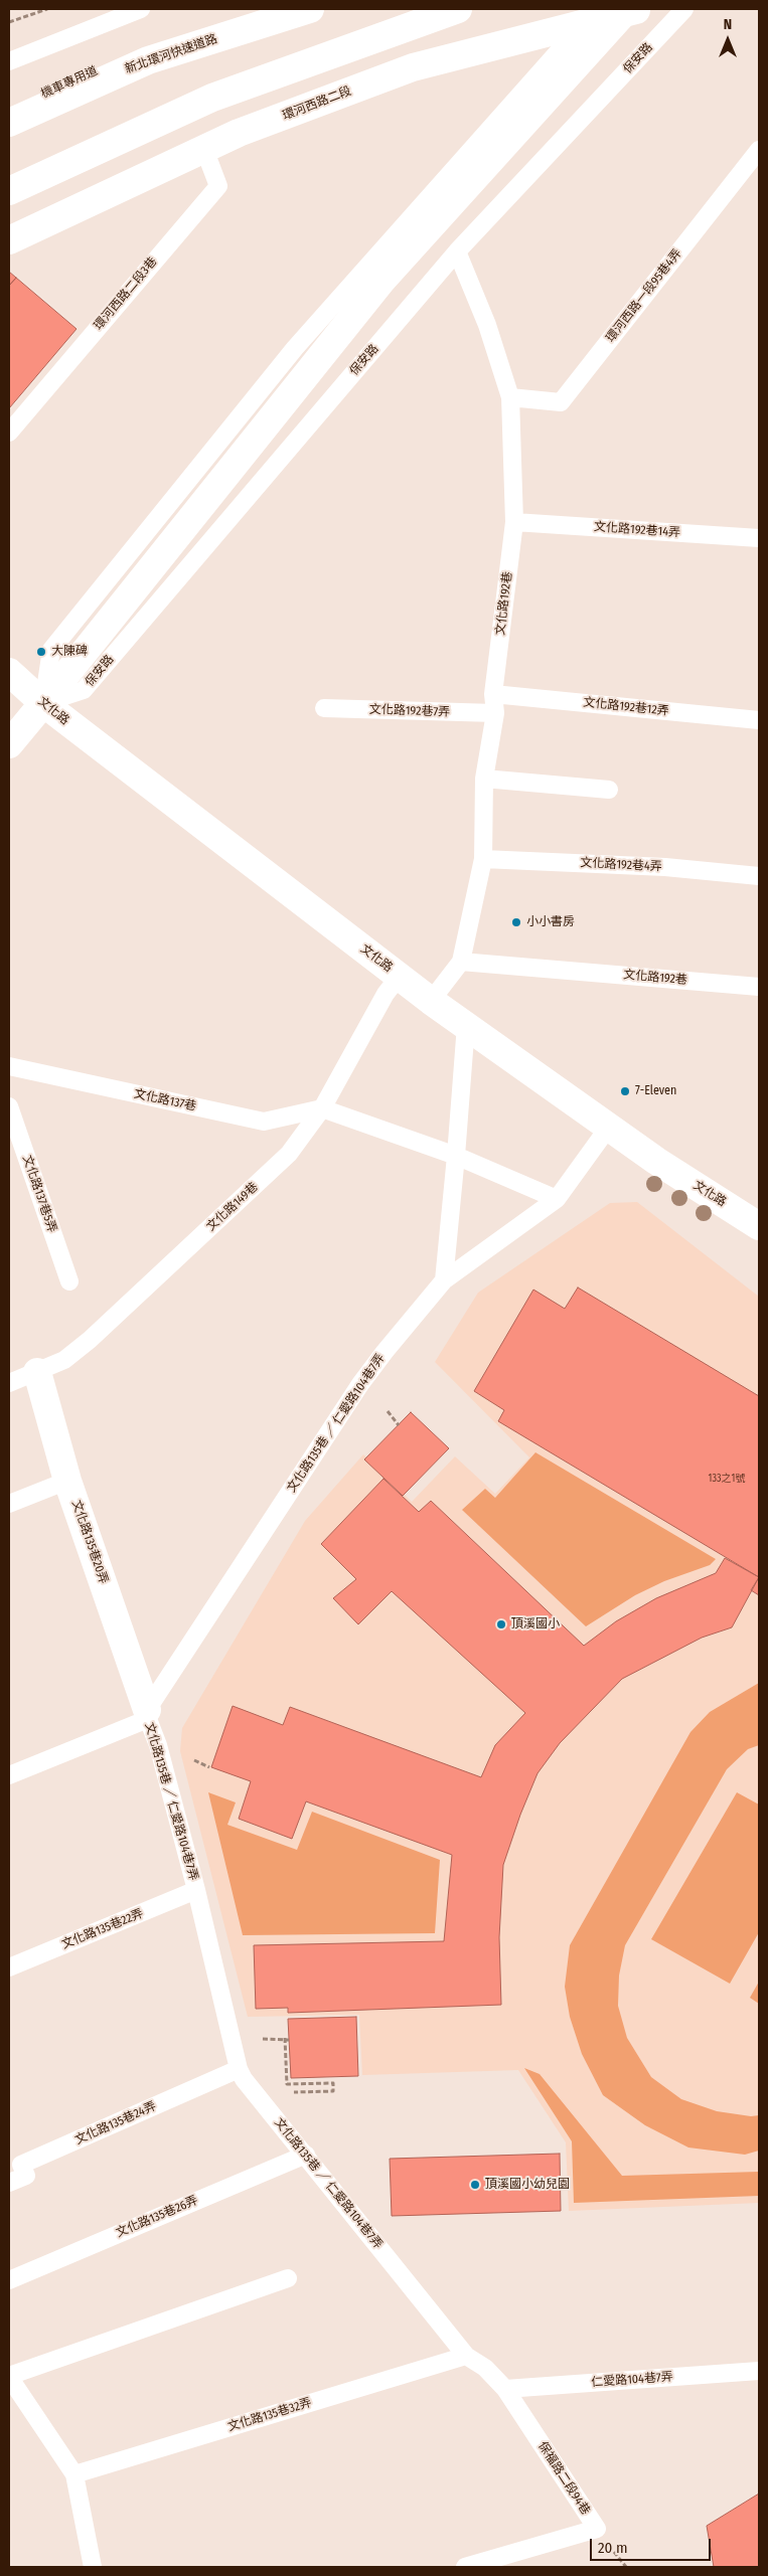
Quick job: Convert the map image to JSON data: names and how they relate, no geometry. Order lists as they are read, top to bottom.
{
  "streets": {
    "main road": [
      "新北環河快速道路",
      "環河西路二段",
      "文化路",
      "文化路135巷20弄"
    ],
    "lane": [
      "保安路",
      "機車專用道",
      "環河西路二段3巷",
      "環河西路一段95巷4弄",
      "文化路192巷14弄",
      "文化路192巷",
      "文化路192巷12弄",
      "文化路192巷7弄",
      "文化路192巷4弄",
      "文化路137巷",
      "文化路137巷5弄",
      "文化路149巷",
      "文化路135巷 ／ 仁愛路104巷7弄",
      "文化路135巷22弄",
      "文化路135巷24弄",
      "文化路135巷26弄",
      "仁愛路104巷7弄",
      "文化路135巷32弄",
      "保福路二段94巷"
    ]
  },
  "crossings": [
    ["保安路", "文化路192巷"],
    ["保安路", "文化路"],
    ["環河西路二段", "環河西路二段3巷"],
    ["環河西路一段95巷4弄", "文化路192巷"],
    ["文化路192巷14弄", "文化路192巷"],
    ["文化路192巷", "文化路192巷12弄"],
    ["文化路192巷", "文化路"],
    ["文化路192巷", "文化路192巷7弄"],
    ["文化路192巷", "文化路192巷4弄"],
    ["文化路", "文化路149巷"],
    ["文化路", "文化路135巷 ／ 仁愛路104巷7弄"],
    ["文化路137巷", "文化路149巷"],
    ["文化路149巷", "文化路135巷20弄"],
    ["文化路135巷 ／ 仁愛路104巷7弄", "文化路135巷20弄"],
    ["文化路135巷 ／ 仁愛路104巷7弄", "文化路135巷22弄"],
    ["文化路135巷 ／ 仁愛路104巷7弄", "文化路135巷24弄"],
    ["文化路135巷 ／ 仁愛路104巷7弄", "文化路135巷26弄"],
    ["文化路135巷 ／ 仁愛路104巷7弄", "仁愛路104巷7弄"],
    ["文化路135巷 ／ 仁愛路104巷7弄", "文化路135巷32弄"],
    ["文化路135巷 ／ 仁愛路104巷7弄", "保福路二段94巷"],
    ["仁愛路104巷7弄", "保福路二段94巷"]
  ],
  "places": [
    "大陳碑",
    "小小書房",
    "7-Eleven",
    "頂溪國小",
    "頂溪國小幼兒園"
  ],
  "house_numbers": ["133之1號"],
  "scale_bar": "20 m",
  "north": "top"
}
